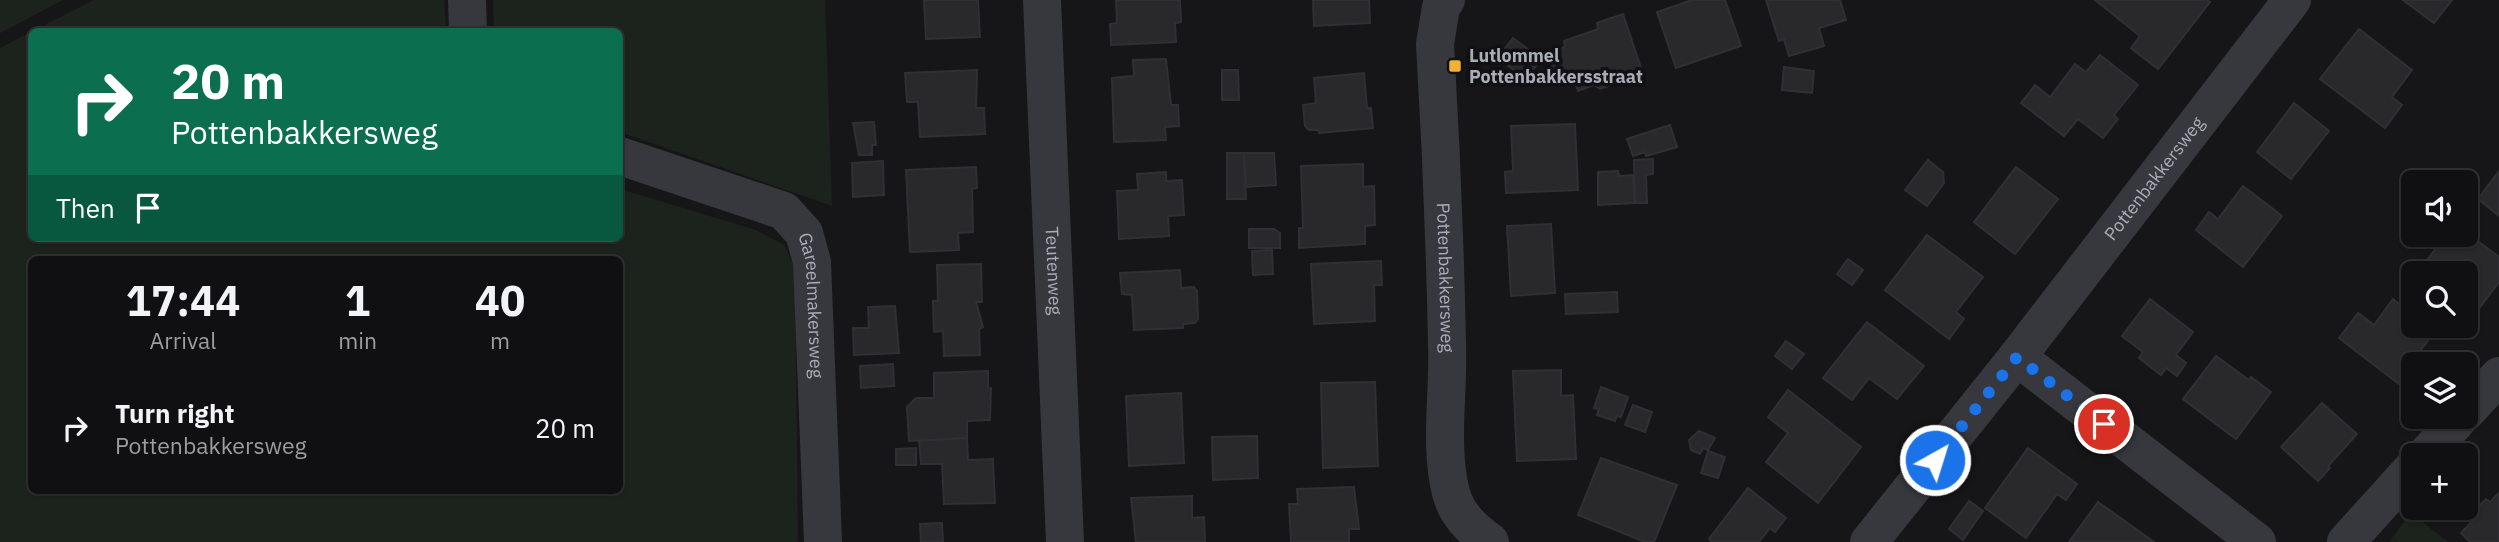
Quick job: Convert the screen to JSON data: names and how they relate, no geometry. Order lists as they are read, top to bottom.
{
  "streets": {
    "street": ["Pottenbakkersweg", "Teutenweg", "Gareelmakersweg"]
  },
  "places": {
    "transit": ["Lutlommel Pottenbakkersstraat"]
  },
  "page": {
    "turn": ["20 m", "Pottenbakkersweg"],
    "map_buttons": "+",
    "then": "Then",
    "eta": [
      "17:44",
      "Arrival",
      "1",
      "min",
      "40",
      "m"
    ],
    "list": [
      {
        "name": "Turn right",
        "note": "Pottenbakkersweg",
        "value": "20 m"
      }
    ]
  }
}
